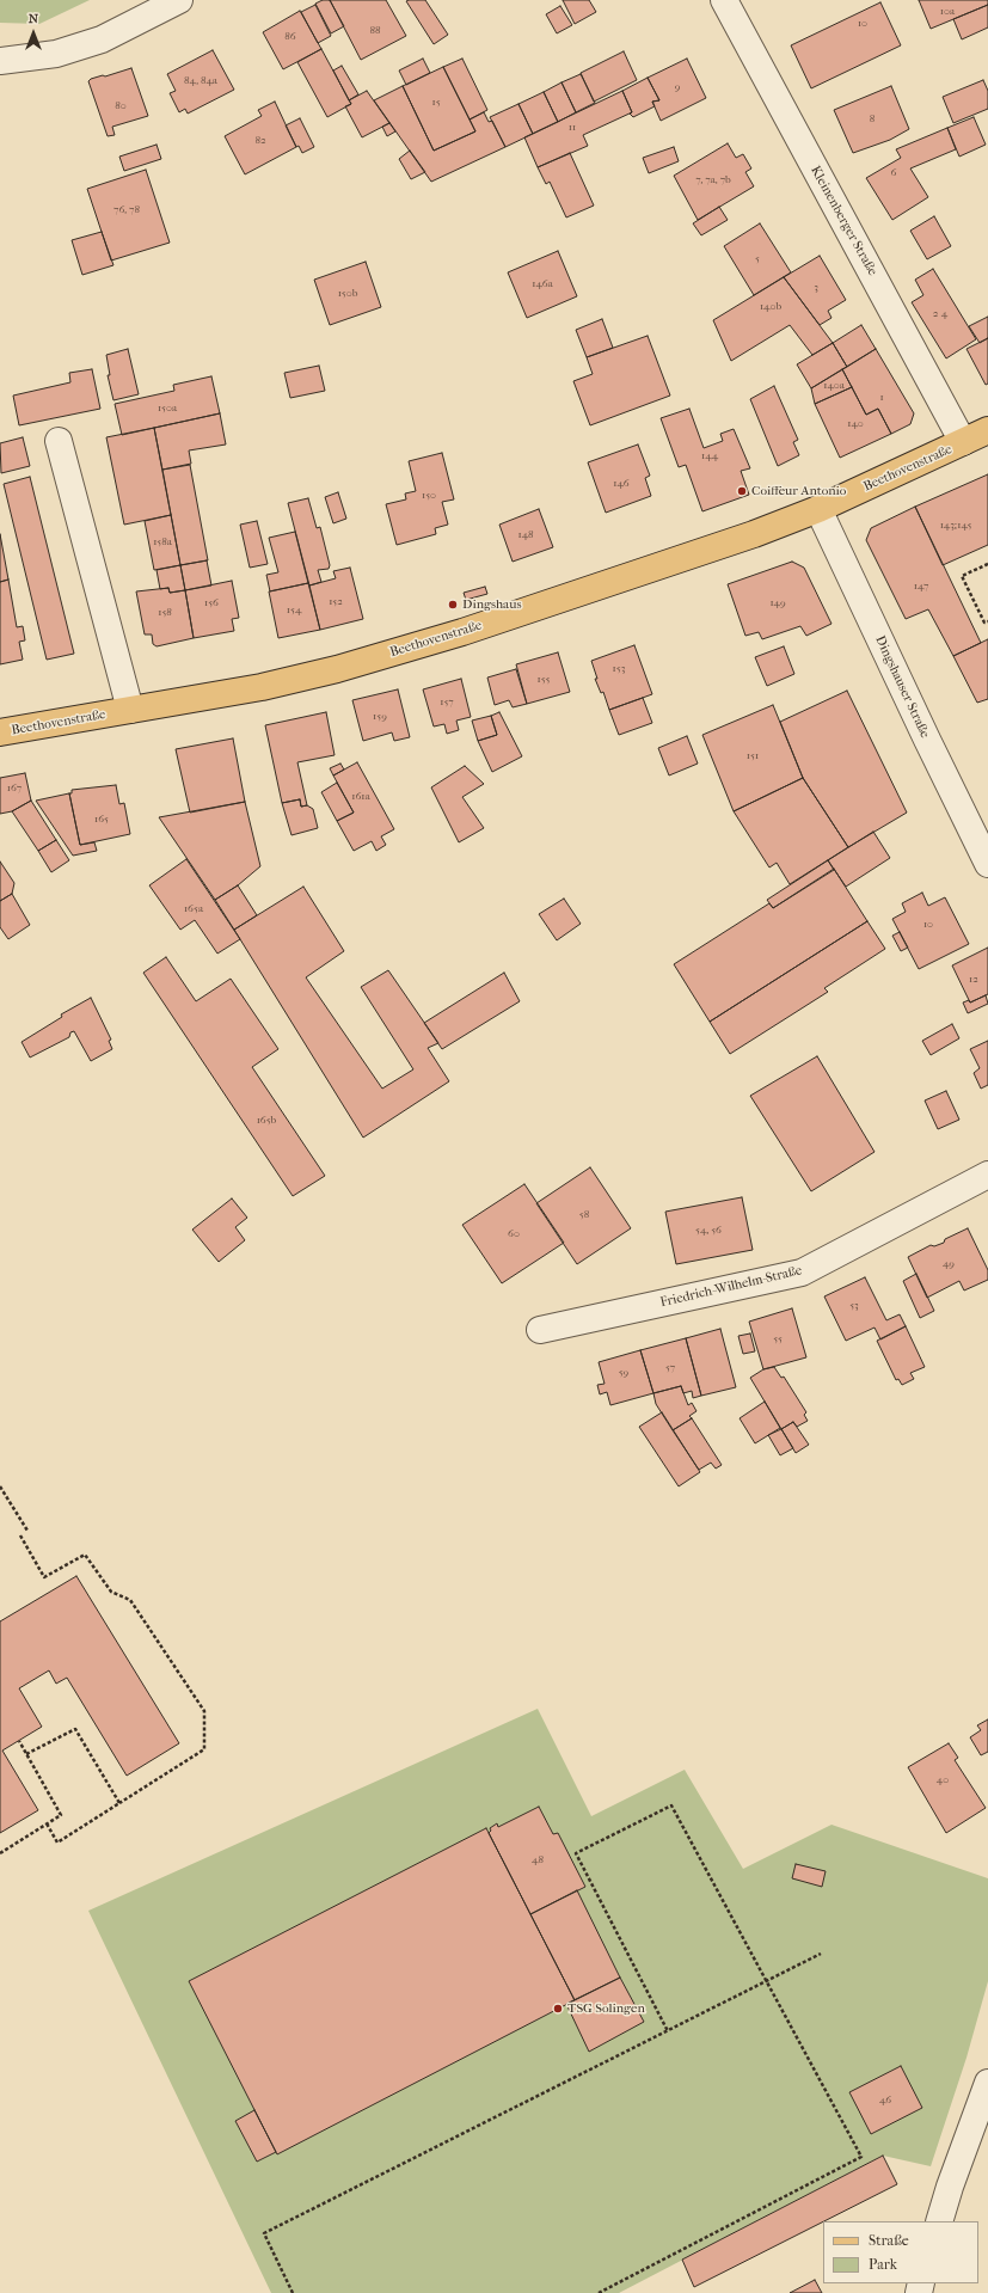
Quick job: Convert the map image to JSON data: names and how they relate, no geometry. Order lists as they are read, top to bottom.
{
  "streets": {
    "main road": ["Beethovenstraße"],
    "street": ["Kleinenberger Straße", "Dingshauser Straße", "Friedrich-Wilhelm-Straße"]
  },
  "crossings": [
    ["Kleinenberger Straße", "Beethovenstraße"],
    ["Beethovenstraße", "Dingshauser Straße"]
  ],
  "places": ["Coiffeur Antonio", "Dingshaus", "TSG Solingen"],
  "house_numbers": [
    "10a",
    "10",
    "88",
    "86",
    "84, 84a",
    "9",
    "15",
    "80",
    "8",
    "11",
    "82",
    "6",
    "7, 7a, 7b",
    "76, 78",
    "5",
    "146a",
    "3",
    "150b",
    "140b",
    "2-4",
    "140a",
    "1",
    "150a",
    "140",
    "144",
    "146",
    "150",
    "143;145",
    "148",
    "158a",
    "147",
    "152",
    "156",
    "149",
    "154",
    "158",
    "153",
    "155",
    "157",
    "159",
    "151",
    "167",
    "161a",
    "165",
    "165a",
    "10",
    "12",
    "165b",
    "58",
    "54, 56",
    "60",
    "49",
    "53",
    "55",
    "57",
    "59",
    "40",
    "48",
    "46"
  ],
  "legend": ["Straße", "Park"],
  "north": "top"
}
